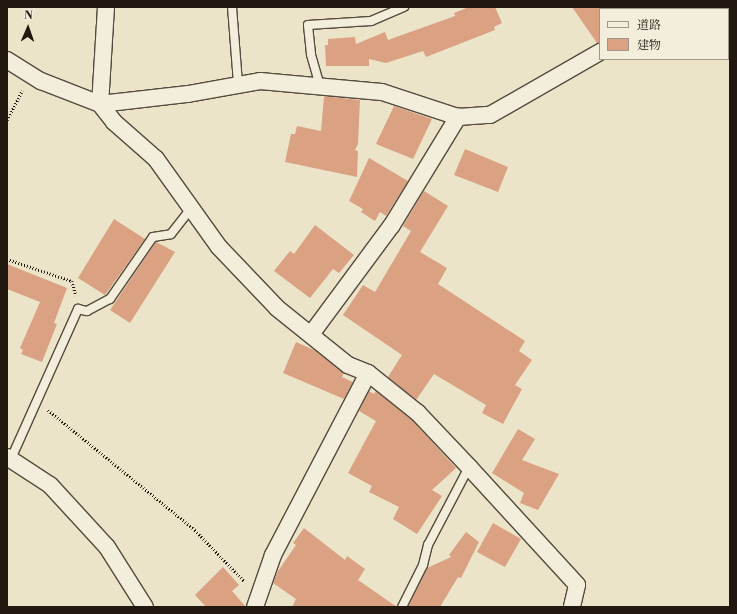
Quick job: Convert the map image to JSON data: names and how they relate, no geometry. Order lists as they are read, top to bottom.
{
  "legend": ["道路", "建物"],
  "north": "top"
}
